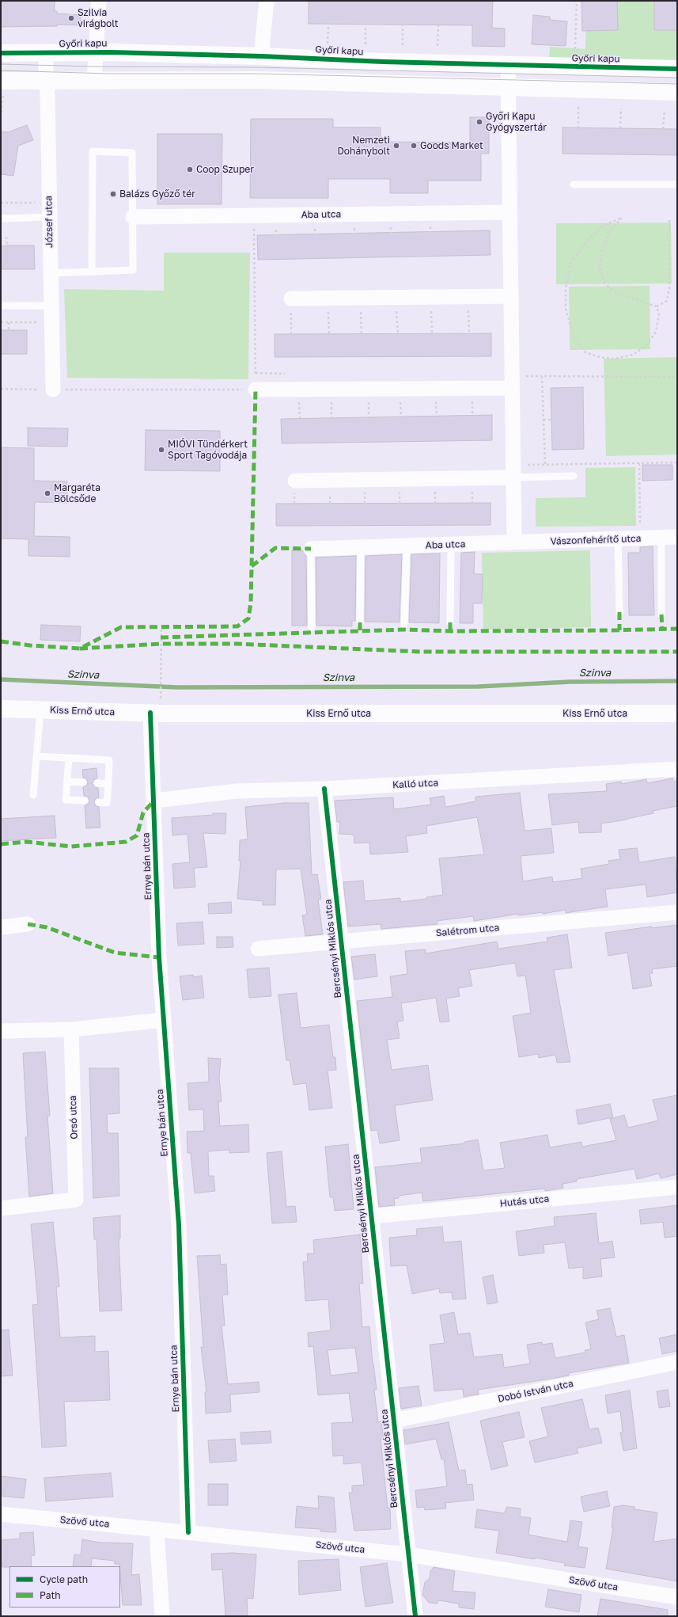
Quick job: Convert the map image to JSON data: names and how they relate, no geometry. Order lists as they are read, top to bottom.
{
  "streets": {
    "street": [
      "Győri kapu",
      "Aba utca",
      "József utca",
      "Vászonfehérítő utca",
      "Kiss Ernő utca",
      "Kalló utca",
      "Ernye bán utca",
      "Salétrom utca",
      "Bercsényi Miklós utca",
      "Orsó utca",
      "Hutás utca",
      "Dobó István utca",
      "Szövő utca"
    ]
  },
  "crossings": [
    ["Győri kapu", "József utca"],
    ["Aba utca", "Vászonfehérítő utca"],
    ["Kiss Ernő utca", "Ernye bán utca"],
    ["Kalló utca", "Ernye bán utca"],
    ["Kalló utca", "Bercsényi Miklós utca"],
    ["Ernye bán utca", "Szövő utca"],
    ["Salétrom utca", "Bercsényi Miklós utca"],
    ["Bercsényi Miklós utca", "Hutás utca"],
    ["Bercsényi Miklós utca", "Dobó István utca"],
    ["Bercsényi Miklós utca", "Szövő utca"]
  ],
  "water": ["Szinva"],
  "places": [
    "Szilvia virágbolt",
    "Győri Kapu Gyógyszertár",
    "Nemzeti Dohánybolt",
    "Goods Market",
    "Coop Szuper",
    "Balázs Győző tér",
    "MIÓVI Tündérkert Sport Tagóvodája",
    "Margaréta Bölcsőde"
  ],
  "legend": ["Cycle path", "Path"]
}
